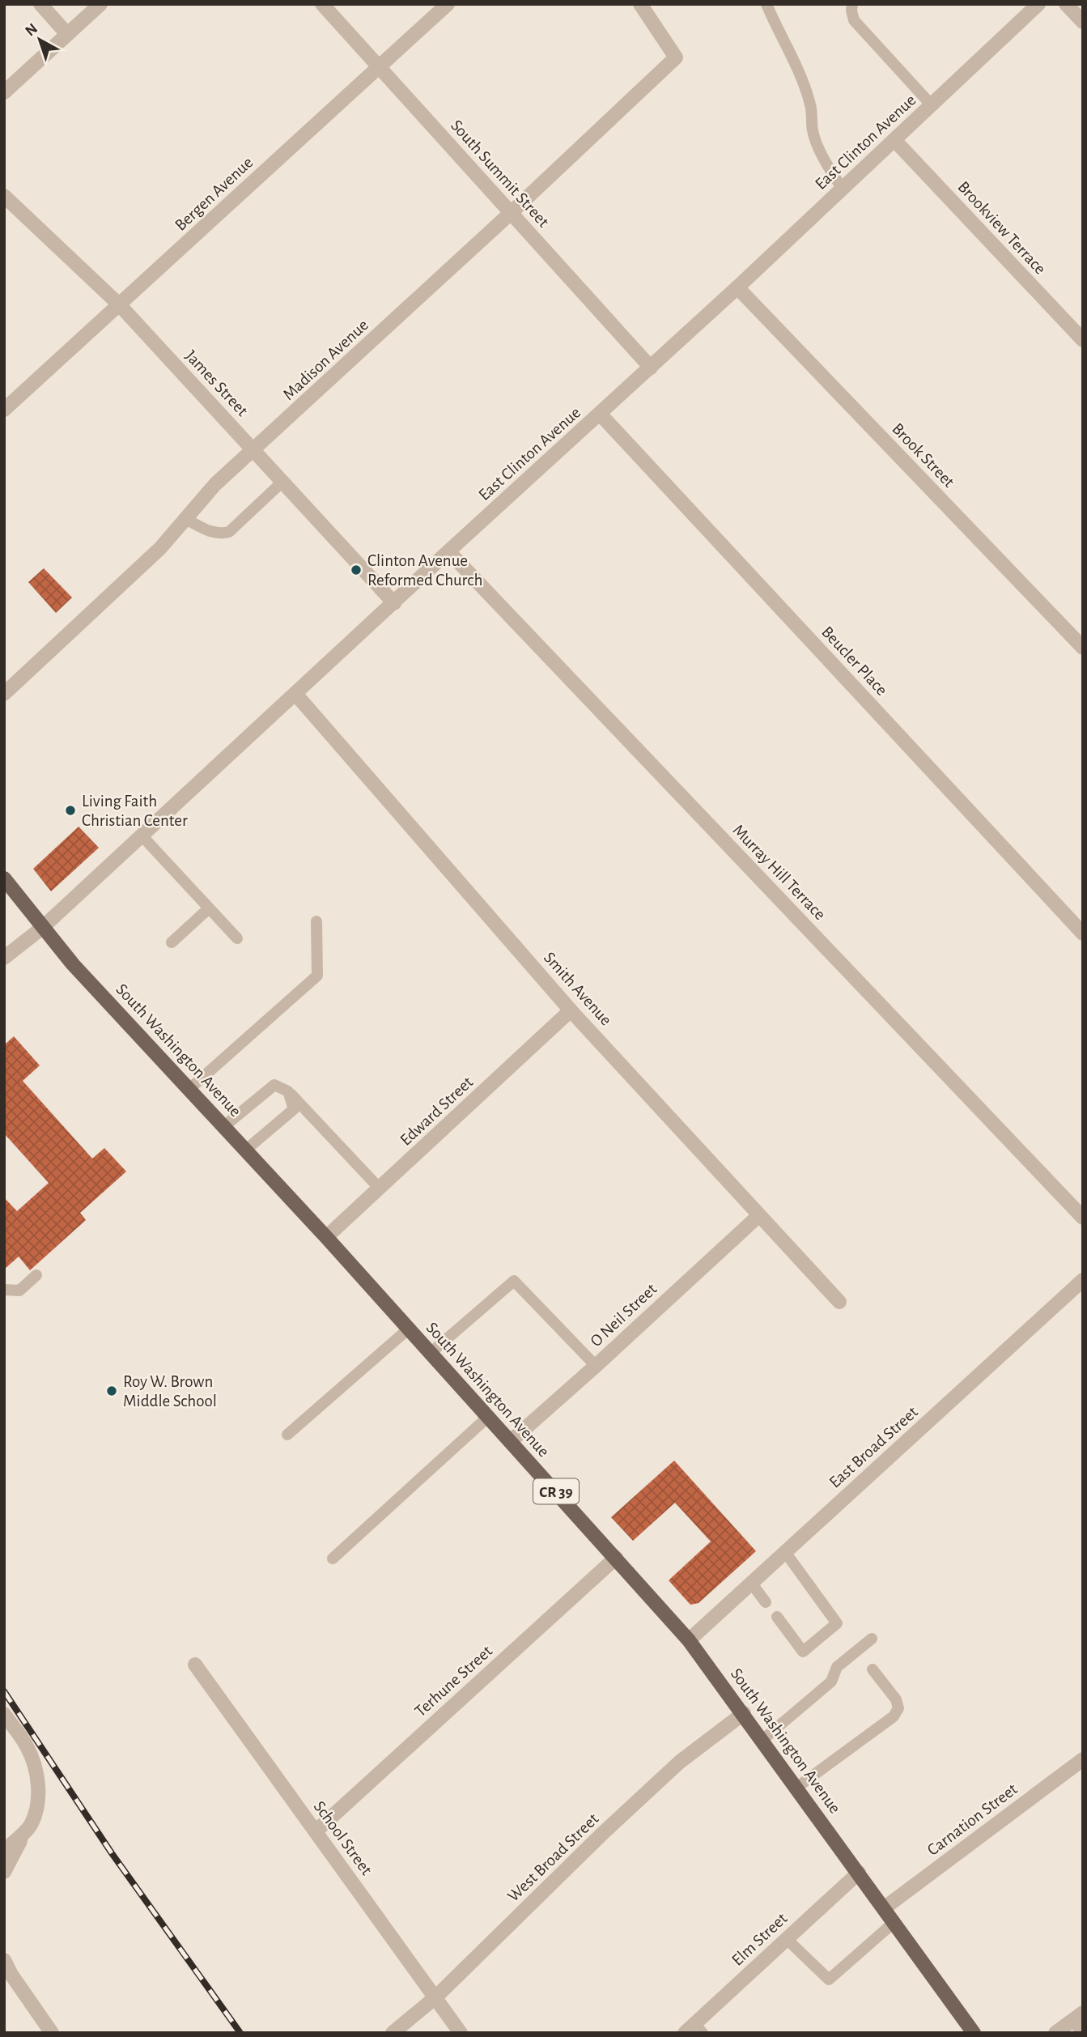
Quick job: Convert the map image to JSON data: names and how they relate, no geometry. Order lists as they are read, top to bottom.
{
  "streets": {
    "main road": ["South Washington Avenue", "CR 39"],
    "street": [
      "East Clinton Avenue",
      "South Summit Street",
      "Bergen Avenue",
      "Brookview Terrace",
      "Madison Avenue",
      "James Street",
      "Brook Street",
      "Beucler Place",
      "Murray Hill Terrace",
      "Smith Avenue",
      "Edward Street",
      "O Neil Street",
      "East Broad Street",
      "Terhune Street",
      "Carnation Street",
      "School Street",
      "West Broad Street",
      "Elm Street"
    ]
  },
  "crossings": [
    ["East Clinton Avenue", "South Summit Street"],
    ["East Clinton Avenue", "Brookview Terrace"],
    ["East Clinton Avenue", "James Street"],
    ["East Clinton Avenue", "Brook Street"],
    ["East Clinton Avenue", "Beucler Place"],
    ["East Clinton Avenue", "Murray Hill Terrace"],
    ["East Clinton Avenue", "Smith Avenue"],
    ["East Clinton Avenue", "South Washington Avenue"],
    ["South Summit Street", "Bergen Avenue"],
    ["South Summit Street", "Madison Avenue"],
    ["Bergen Avenue", "James Street"],
    ["Madison Avenue", "James Street"],
    ["Smith Avenue", "Edward Street"],
    ["Smith Avenue", "O Neil Street"],
    ["South Washington Avenue", "Edward Street"],
    ["South Washington Avenue", "O Neil Street"],
    ["South Washington Avenue", "East Broad Street"],
    ["South Washington Avenue", "Terhune Street"],
    ["South Washington Avenue", "Carnation Street"],
    ["South Washington Avenue", "West Broad Street"],
    ["South Washington Avenue", "Elm Street"],
    ["Terhune Street", "School Street"],
    ["School Street", "West Broad Street"]
  ],
  "places": ["Clinton Avenue Reformed Church", "Living Faith Christian Center", "Roy W. Brown Middle School"],
  "north": "top left"
}
